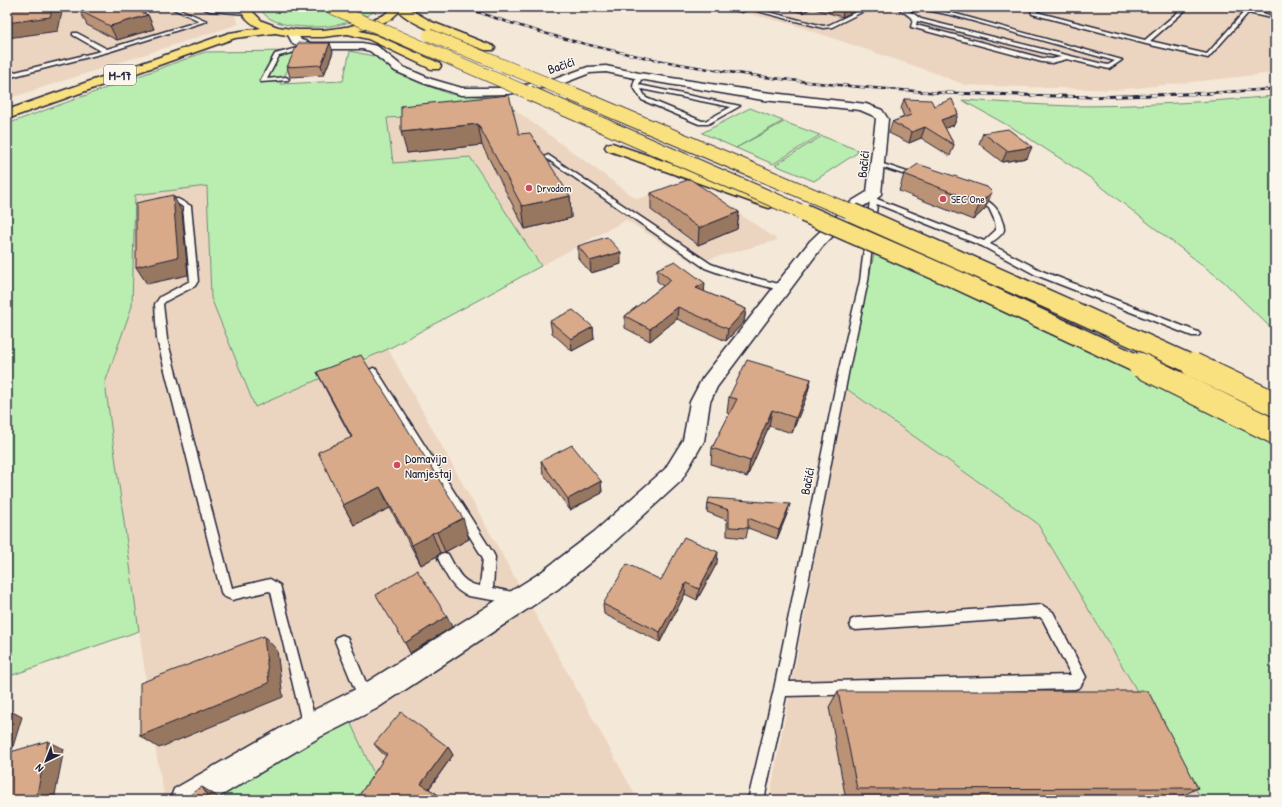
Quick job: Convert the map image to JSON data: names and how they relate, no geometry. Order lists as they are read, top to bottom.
{
  "streets": {
    "main road": ["M-17"],
    "street": ["Bačići"]
  },
  "places": ["Drvodom", "SEC One", "Domavija Namjestaj"],
  "north": "bottom left"
}
